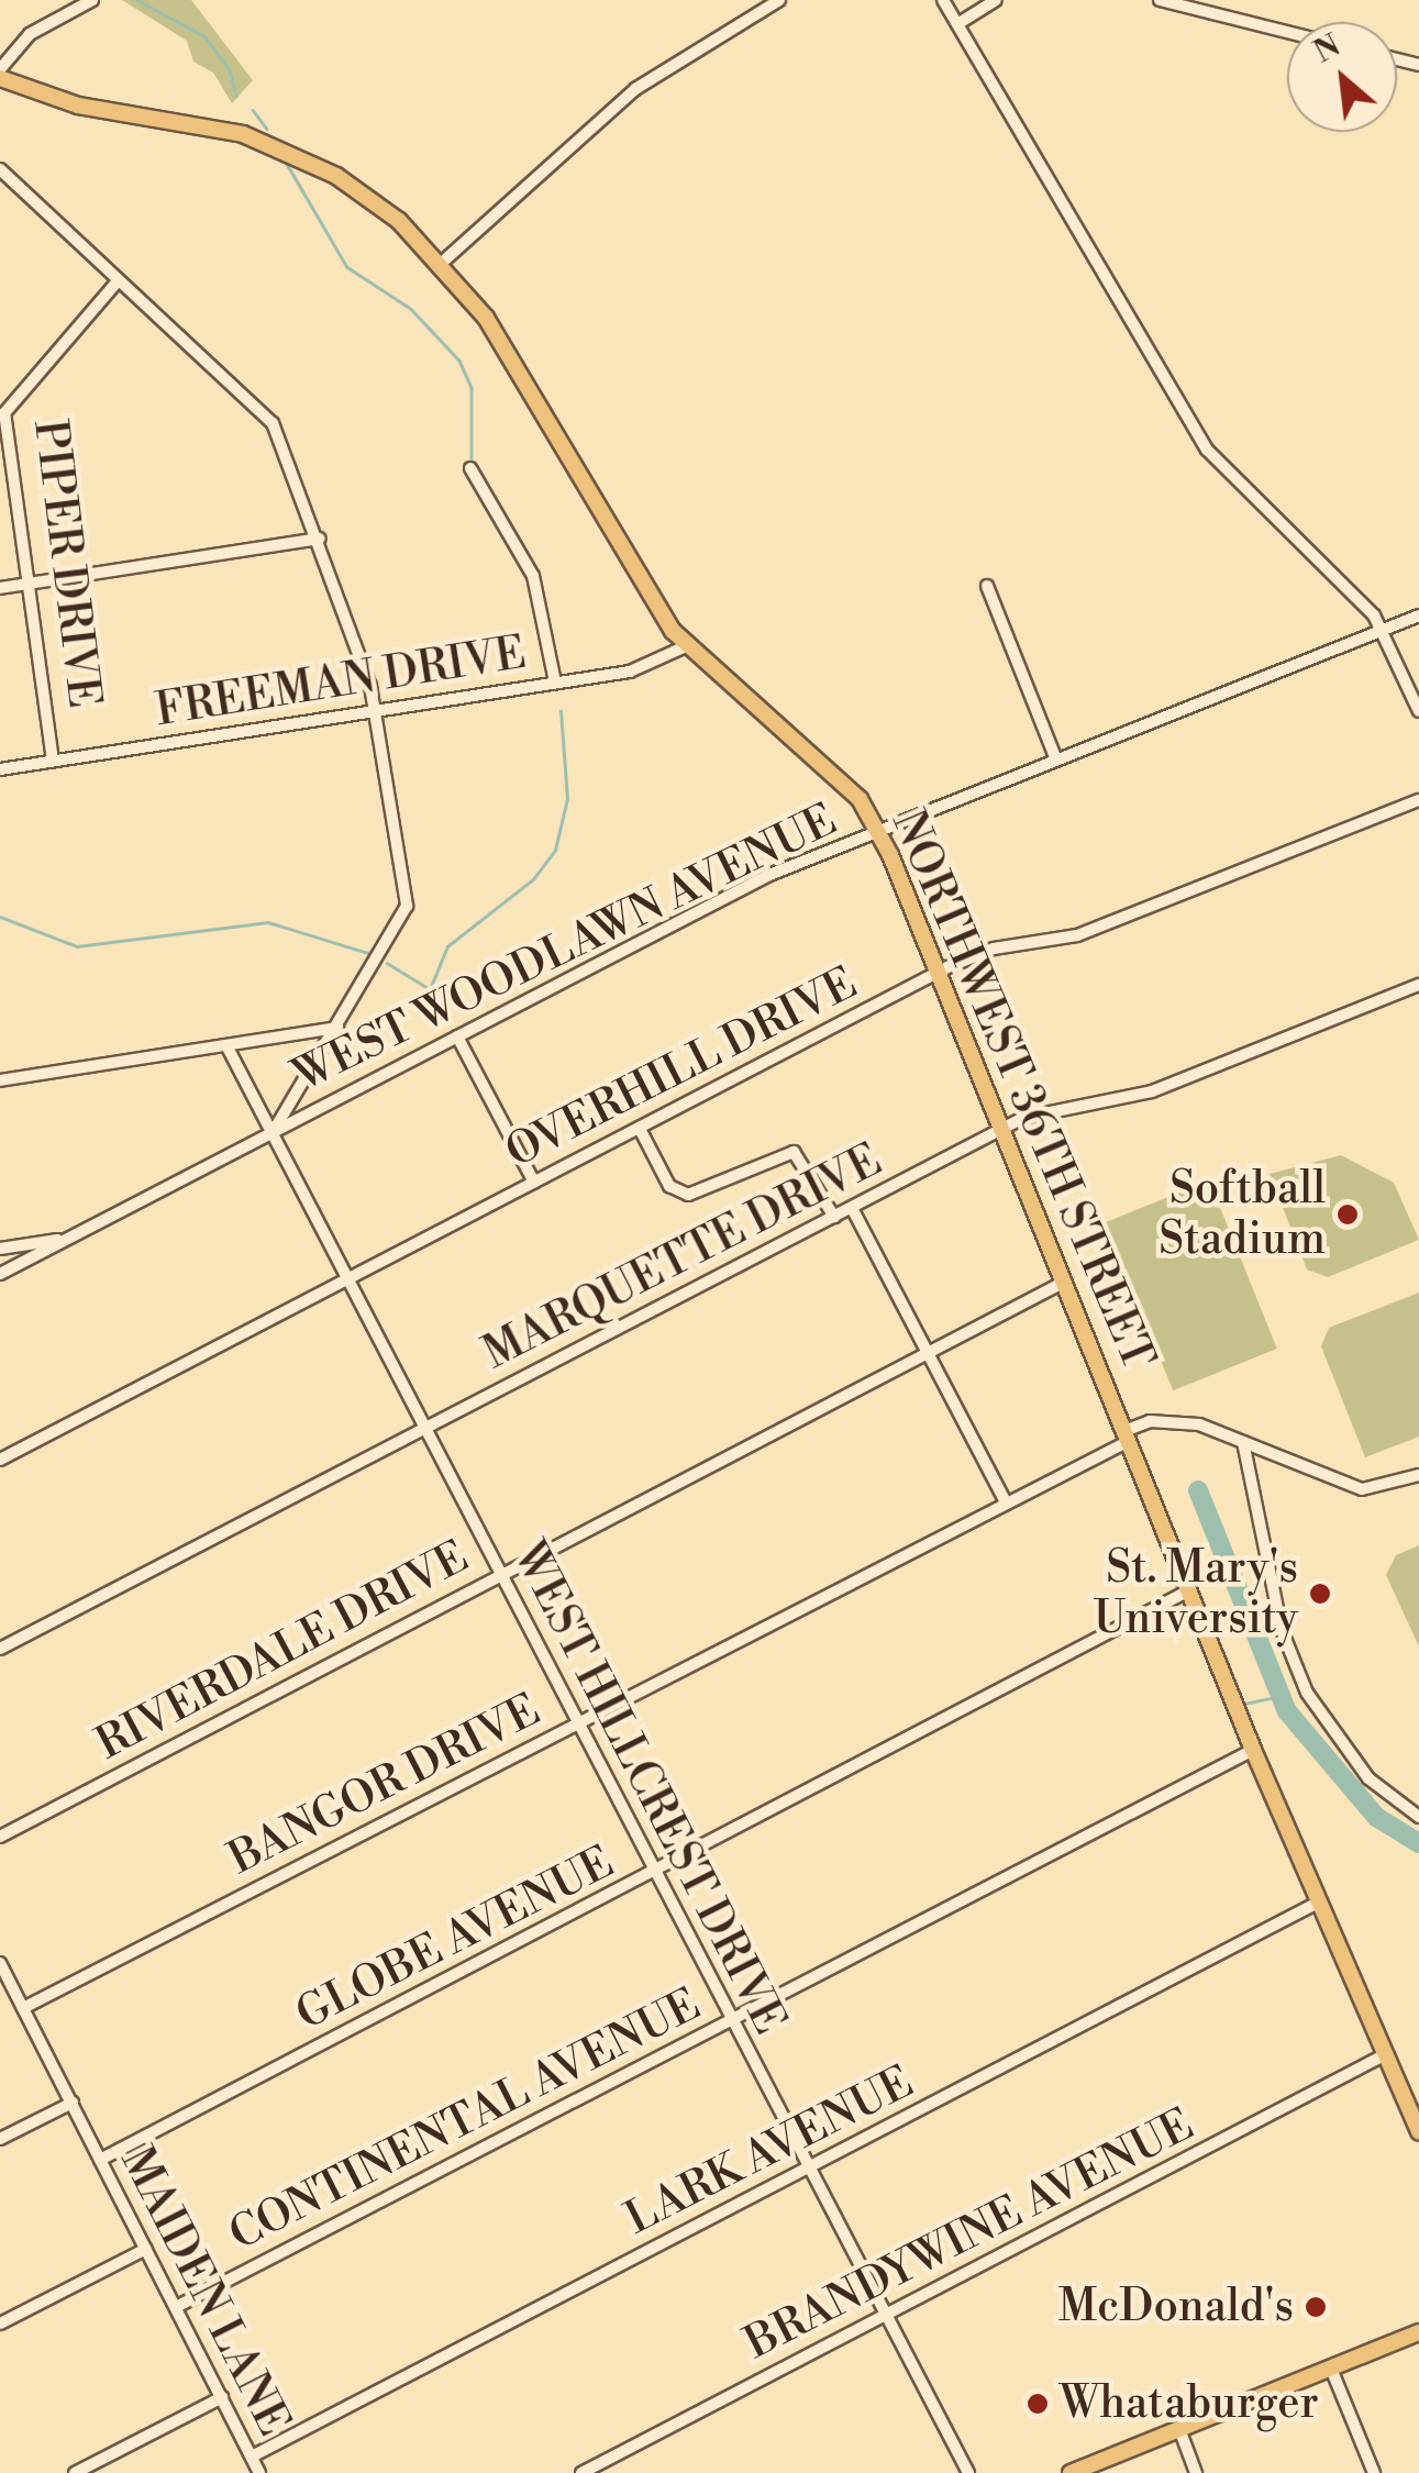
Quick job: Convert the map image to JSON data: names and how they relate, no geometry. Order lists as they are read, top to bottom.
{
  "streets": {
    "main road": ["NORTHWEST 36TH STREET"],
    "street": [
      "PIPER DRIVE",
      "FREEMAN DRIVE",
      "WEST WOODLAWN AVENUE",
      "OVERHILL DRIVE",
      "MARQUETTE DRIVE",
      "RIVERDALE DRIVE",
      "BANGOR DRIVE",
      "WEST HILLCREST DRIVE",
      "GLOBE AVENUE",
      "CONTINENTAL AVENUE",
      "LARK AVENUE",
      "BRANDYWINE AVENUE",
      "MAIDEN LANE"
    ]
  },
  "crossings": [
    ["PIPER DRIVE", "FREEMAN DRIVE"],
    ["FREEMAN DRIVE", "NORTHWEST 36TH STREET"],
    ["WEST WOODLAWN AVENUE", "NORTHWEST 36TH STREET"],
    ["WEST WOODLAWN AVENUE", "WEST HILLCREST DRIVE"],
    ["OVERHILL DRIVE", "NORTHWEST 36TH STREET"],
    ["OVERHILL DRIVE", "WEST HILLCREST DRIVE"],
    ["NORTHWEST 36TH STREET", "MARQUETTE DRIVE"],
    ["NORTHWEST 36TH STREET", "RIVERDALE DRIVE"],
    ["NORTHWEST 36TH STREET", "BANGOR DRIVE"],
    ["NORTHWEST 36TH STREET", "GLOBE AVENUE"],
    ["NORTHWEST 36TH STREET", "CONTINENTAL AVENUE"],
    ["NORTHWEST 36TH STREET", "LARK AVENUE"],
    ["NORTHWEST 36TH STREET", "BRANDYWINE AVENUE"],
    ["MARQUETTE DRIVE", "WEST HILLCREST DRIVE"],
    ["RIVERDALE DRIVE", "WEST HILLCREST DRIVE"],
    ["BANGOR DRIVE", "WEST HILLCREST DRIVE"],
    ["BANGOR DRIVE", "MAIDEN LANE"],
    ["WEST HILLCREST DRIVE", "GLOBE AVENUE"],
    ["WEST HILLCREST DRIVE", "CONTINENTAL AVENUE"],
    ["WEST HILLCREST DRIVE", "LARK AVENUE"],
    ["WEST HILLCREST DRIVE", "BRANDYWINE AVENUE"],
    ["GLOBE AVENUE", "MAIDEN LANE"],
    ["CONTINENTAL AVENUE", "MAIDEN LANE"],
    ["LARK AVENUE", "MAIDEN LANE"]
  ],
  "places": [
    "Softball Stadium",
    "St. Mary's University",
    "McDonald's",
    "Whataburger"
  ],
  "north": "top left"
}
